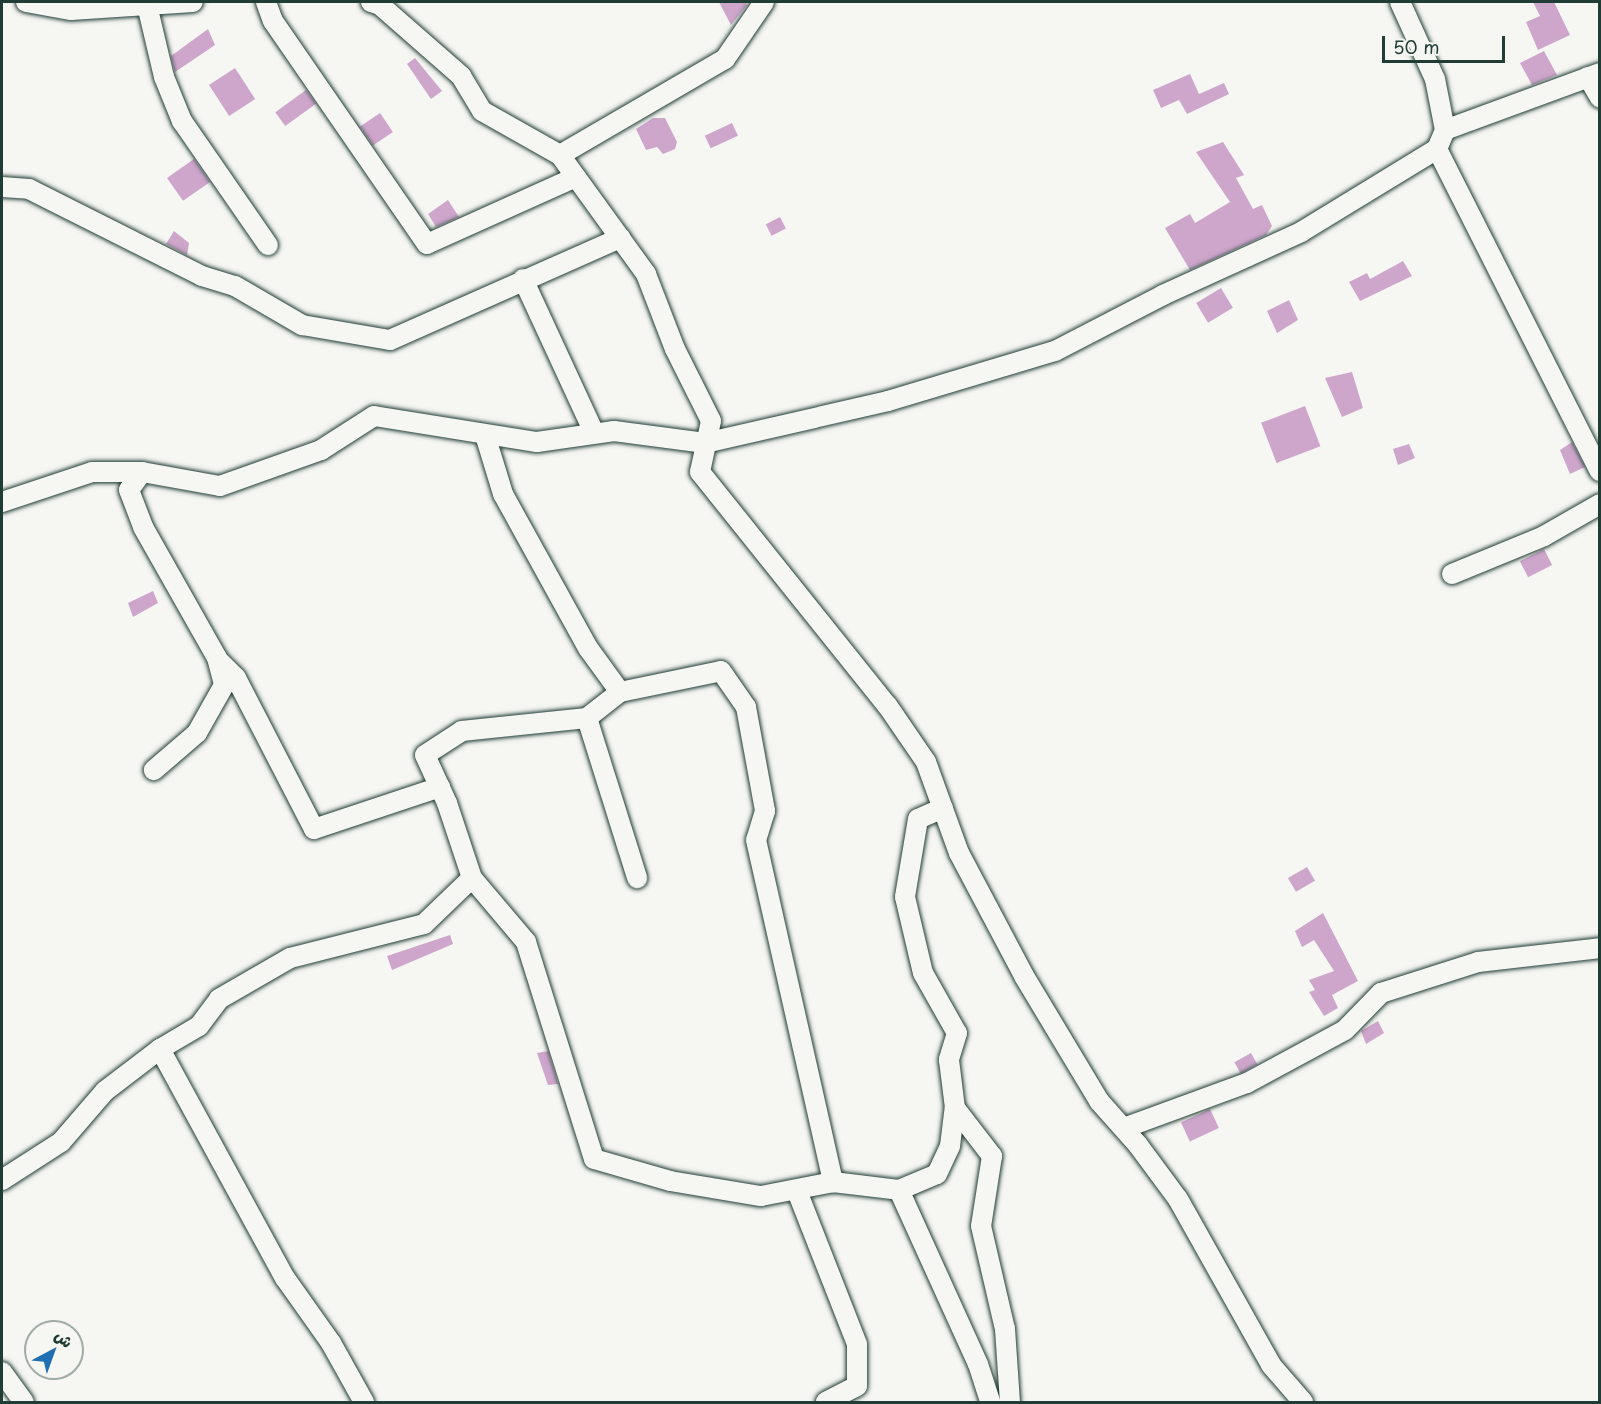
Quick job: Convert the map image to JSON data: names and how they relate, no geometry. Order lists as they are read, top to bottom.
{
  "scale_bar": "50 m",
  "north": "top right"
}
